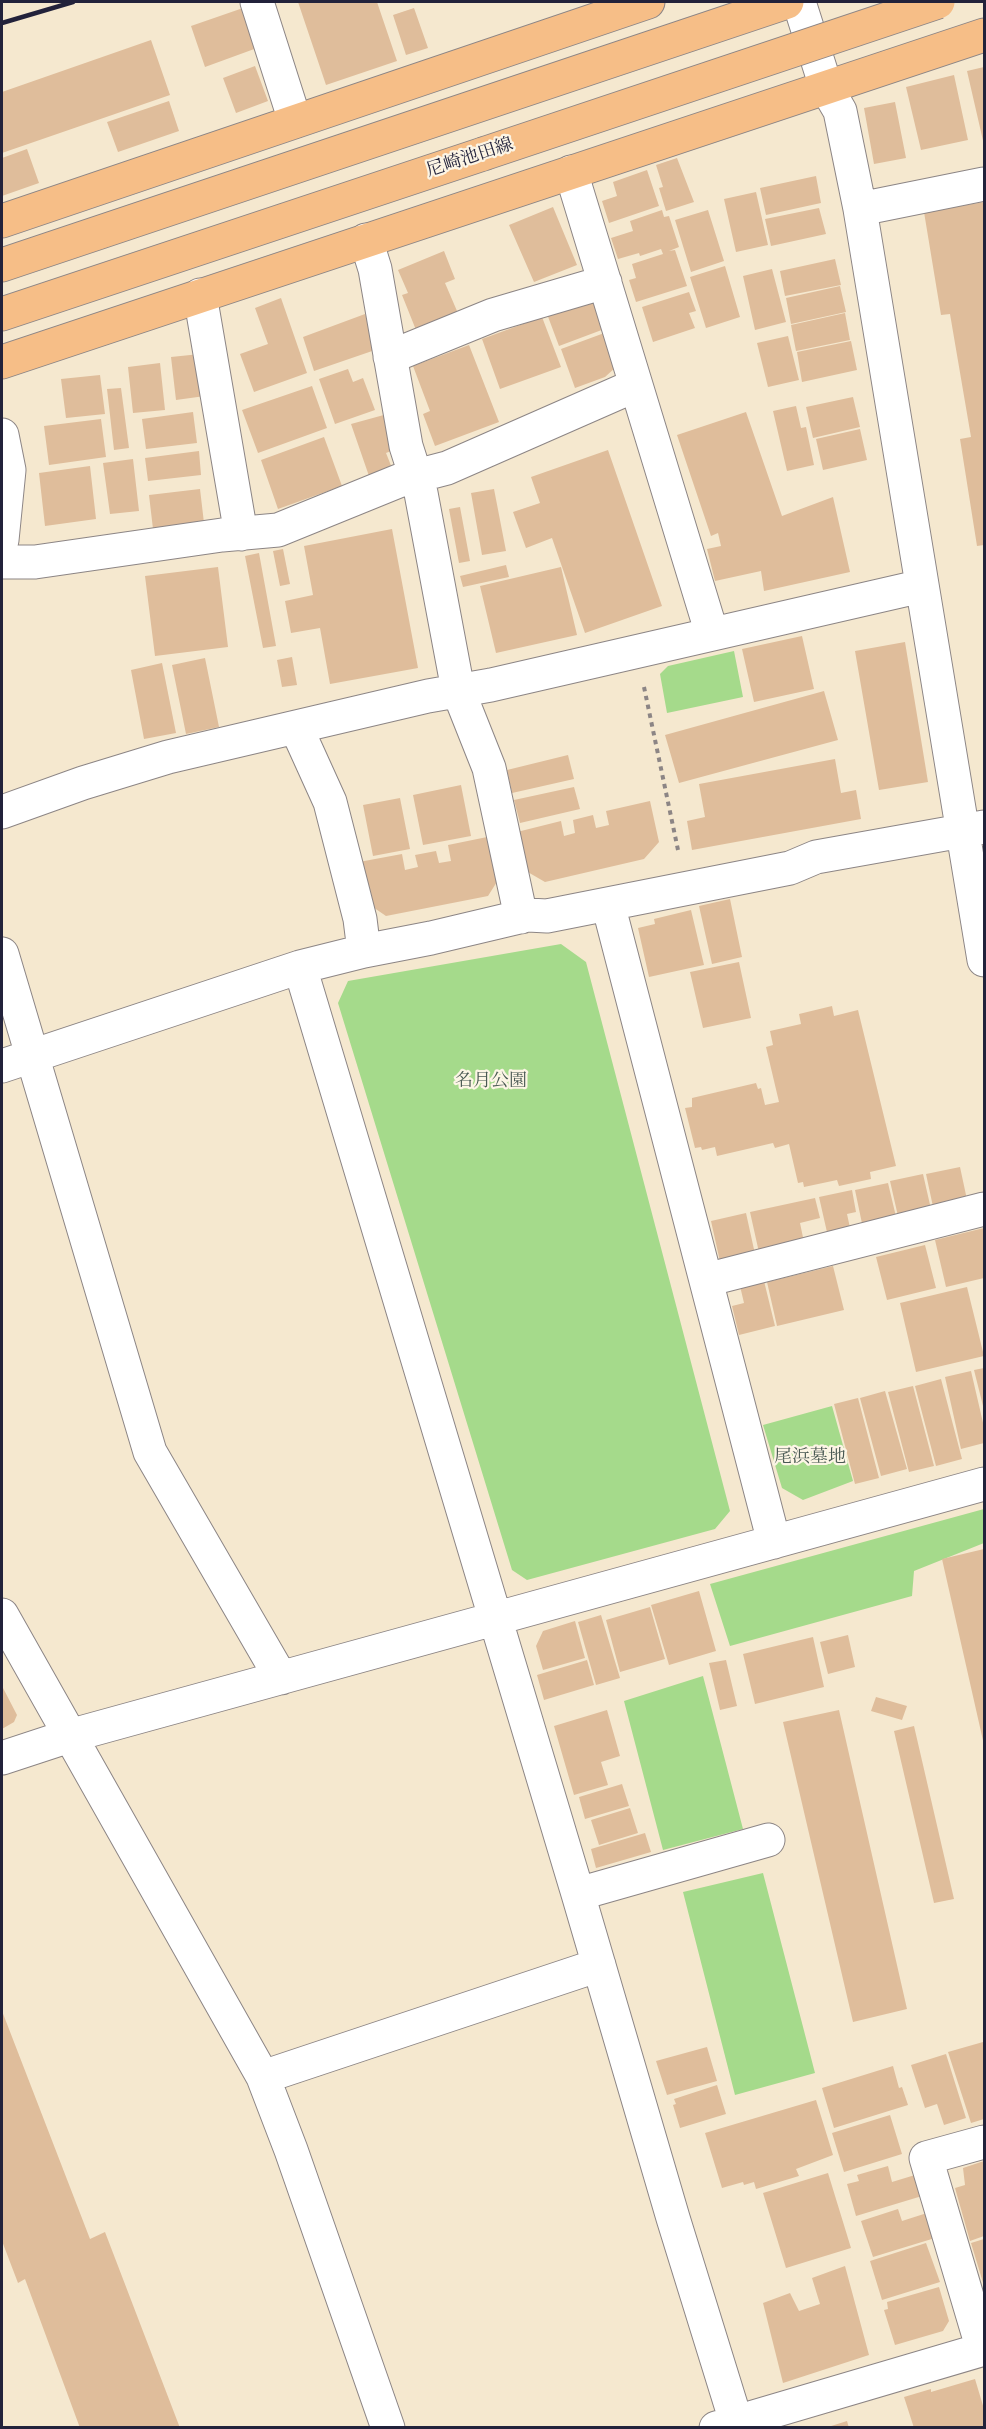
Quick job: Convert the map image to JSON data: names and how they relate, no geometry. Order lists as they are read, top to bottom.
{
  "streets": {
    "main road": ["尼崎池田線"]
  },
  "parks": ["名月公園", "尾浜墓地"]
}
